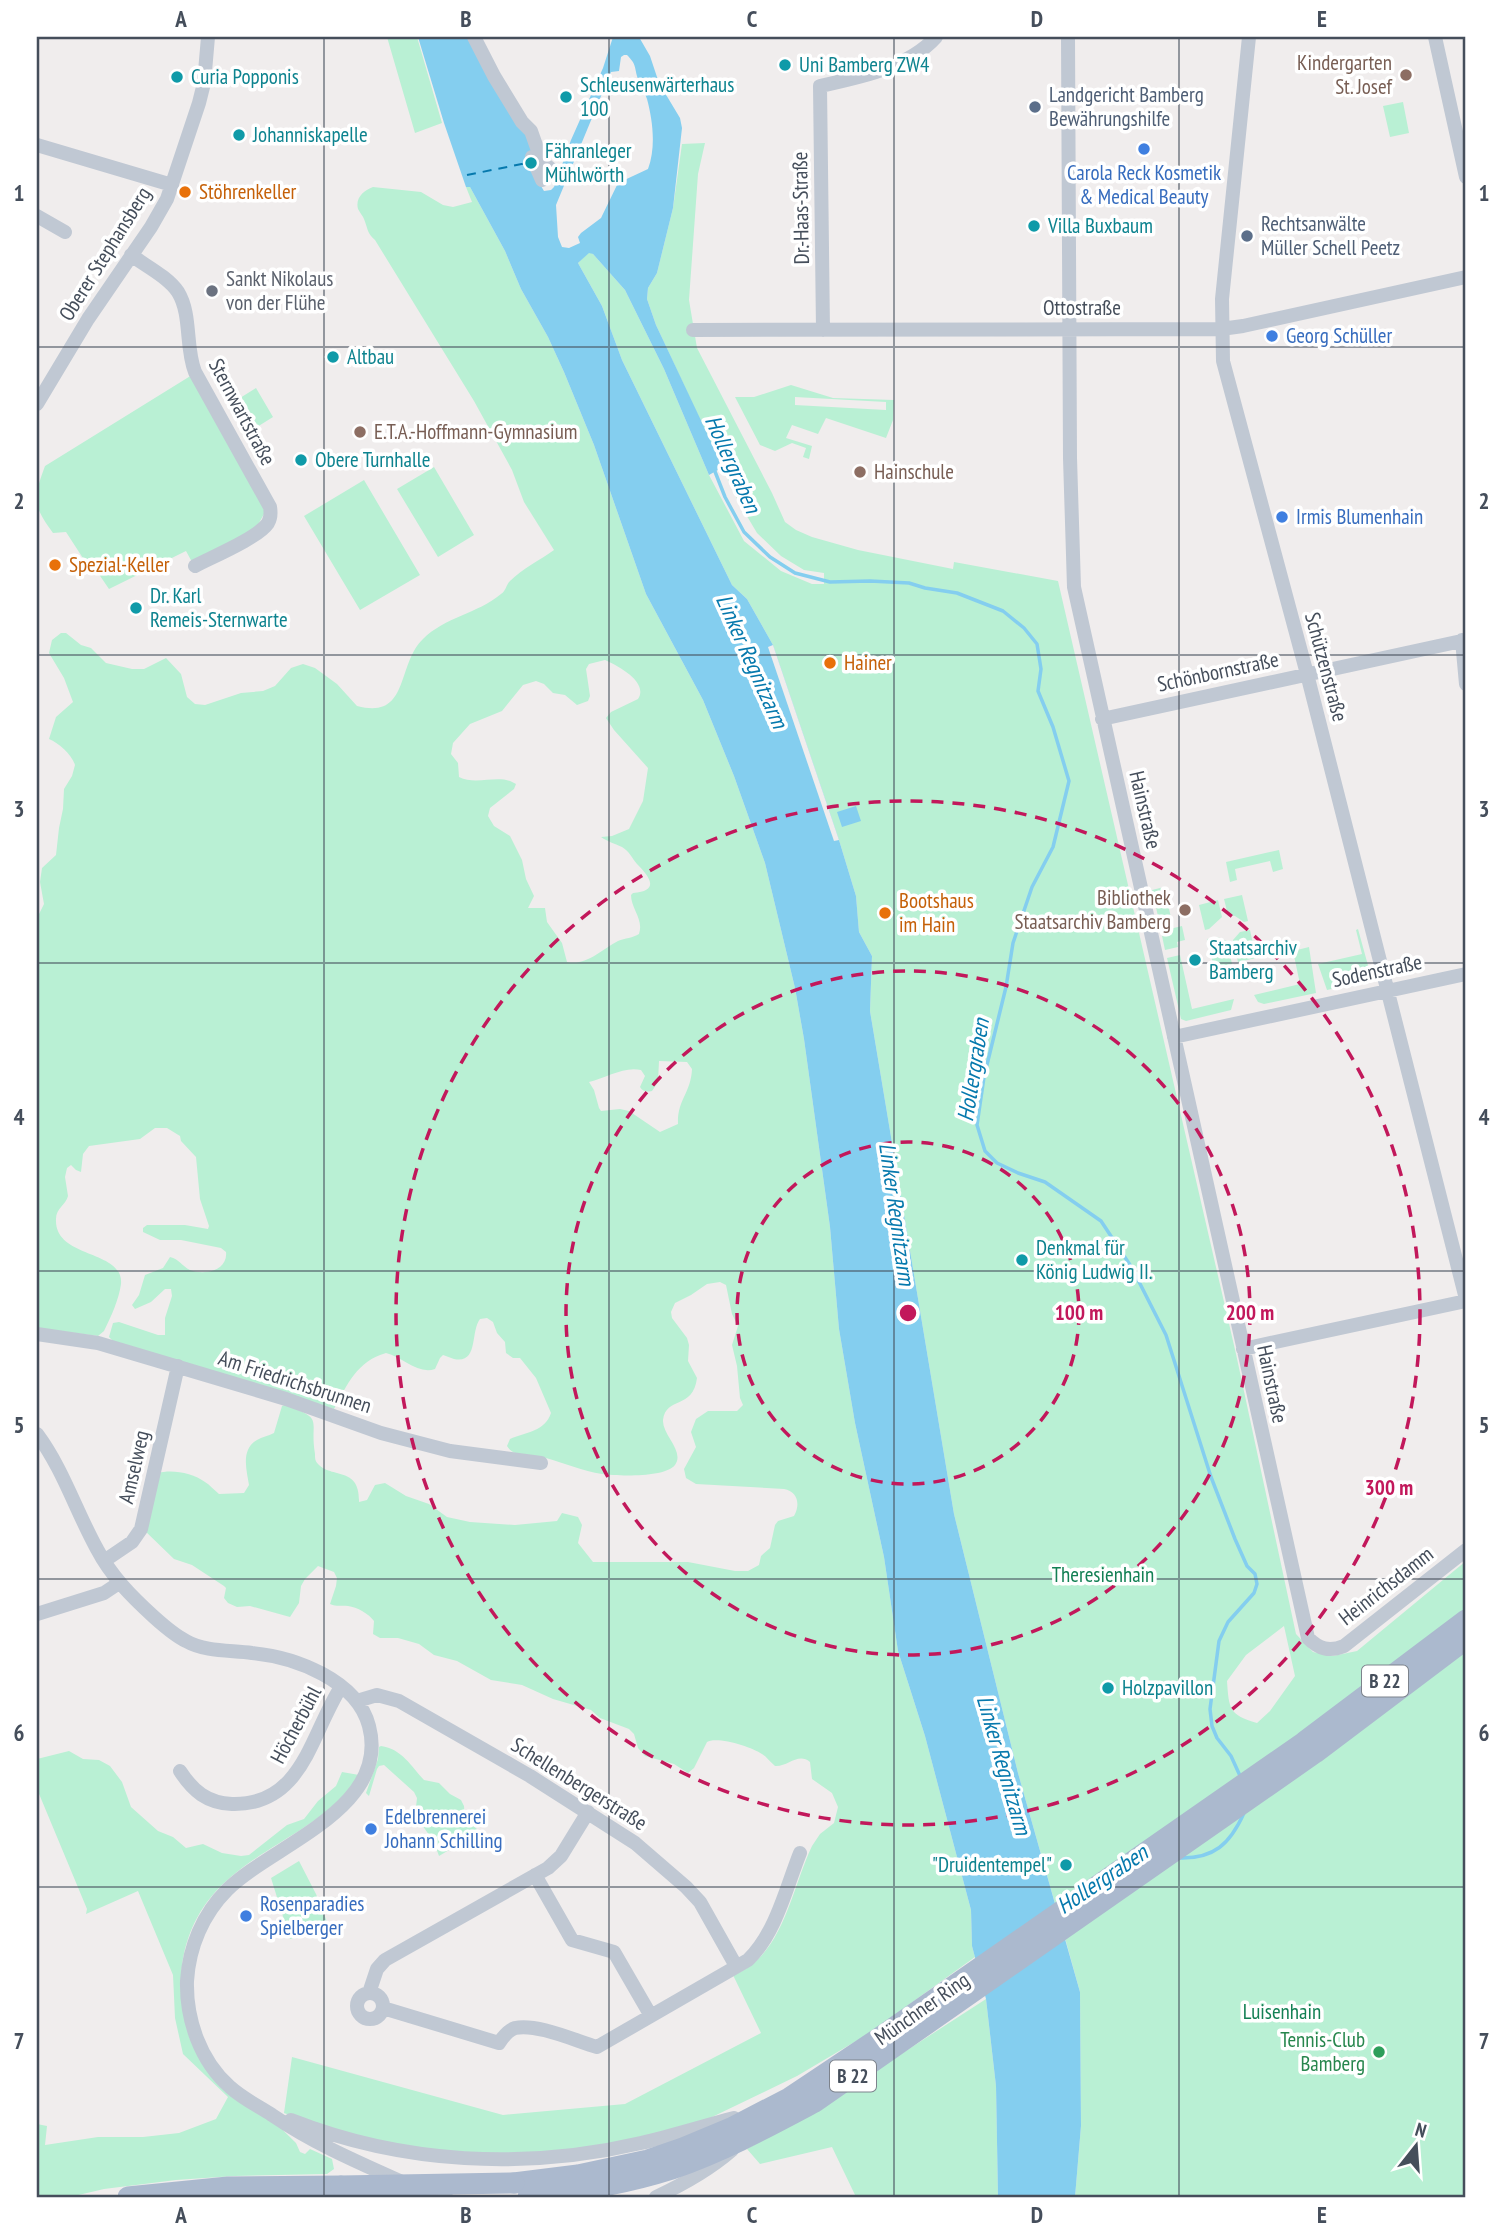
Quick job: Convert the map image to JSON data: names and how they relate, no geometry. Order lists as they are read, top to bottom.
{
  "streets": {
    "main road": ["B 22", "Münchner Ring"],
    "street": [
      "Dr.-Haas-Straße",
      "Oberer Stephansberg",
      "Ottostraße",
      "Sternwartstraße",
      "Schützenstraße",
      "Schönbornstraße",
      "Hainstraße",
      "Sodenstraße",
      "Am Friedrichsbrunnen",
      "Amselweg",
      "Heinrichsdamm",
      "Höcherbühl",
      "Schellenbergerstraße"
    ]
  },
  "crossings": [
    ["Dr.-Haas-Straße", "Ottostraße"],
    ["Oberer Stephansberg", "Sternwartstraße"],
    ["Ottostraße", "Schützenstraße"],
    ["Ottostraße", "Hainstraße"],
    ["Schützenstraße", "Schönbornstraße"],
    ["Schützenstraße", "Sodenstraße"],
    ["Schönbornstraße", "Hainstraße"],
    ["Hainstraße", "Sodenstraße"],
    ["Hainstraße", "Heinrichsdamm"],
    ["Am Friedrichsbrunnen", "Amselweg"]
  ],
  "water": ["Hollergraben", "Linker Regnitzarm"],
  "parks": ["Theresienhain", "Luisenhain"],
  "places": [
    "Uni Bamberg ZW4",
    "Kindergarten St. Josef",
    "Curia Popponis",
    "Schleusenwärterhaus 100",
    "Landgericht Bamberg Bewährungshilfe",
    "Johanniskapelle",
    "Carola Reck Kosmetik & Medical Beauty",
    "Fähranleger Mühlwörth",
    "Stöhrenkeller",
    "Villa Buxbaum",
    "Rechtsanwälte Müller Schell Peetz",
    "Sankt Nikolaus von der Flühe",
    "Georg Schüller",
    "Altbau",
    "E.T.A.-Hoffmann-Gymnasium",
    "Obere Turnhalle",
    "Hainschule",
    "Irmis Blumenhain",
    "Spezial-Keller",
    "Dr. Karl Remeis-Sternwarte",
    "Hainer",
    "Bibliothek Staatsarchiv Bamberg",
    "Bootshaus im Hain",
    "Staatsarchiv Bamberg",
    "Denkmal für König Ludwig II.",
    "Holzpavillon",
    "Edelbrennerei Johann Schilling",
    "\"Druidentempel\"",
    "Rosenparadies Spielberger",
    "Tennis-Club Bamberg"
  ],
  "north": "top",
  "grid": {
    "columns": [
      "A",
      "B",
      "C",
      "D",
      "E"
    ],
    "rows": [
      "1",
      "2",
      "3",
      "4",
      "5",
      "6",
      "7"
    ]
  },
  "rings": ["100 m", "200 m", "300 m"]
}
